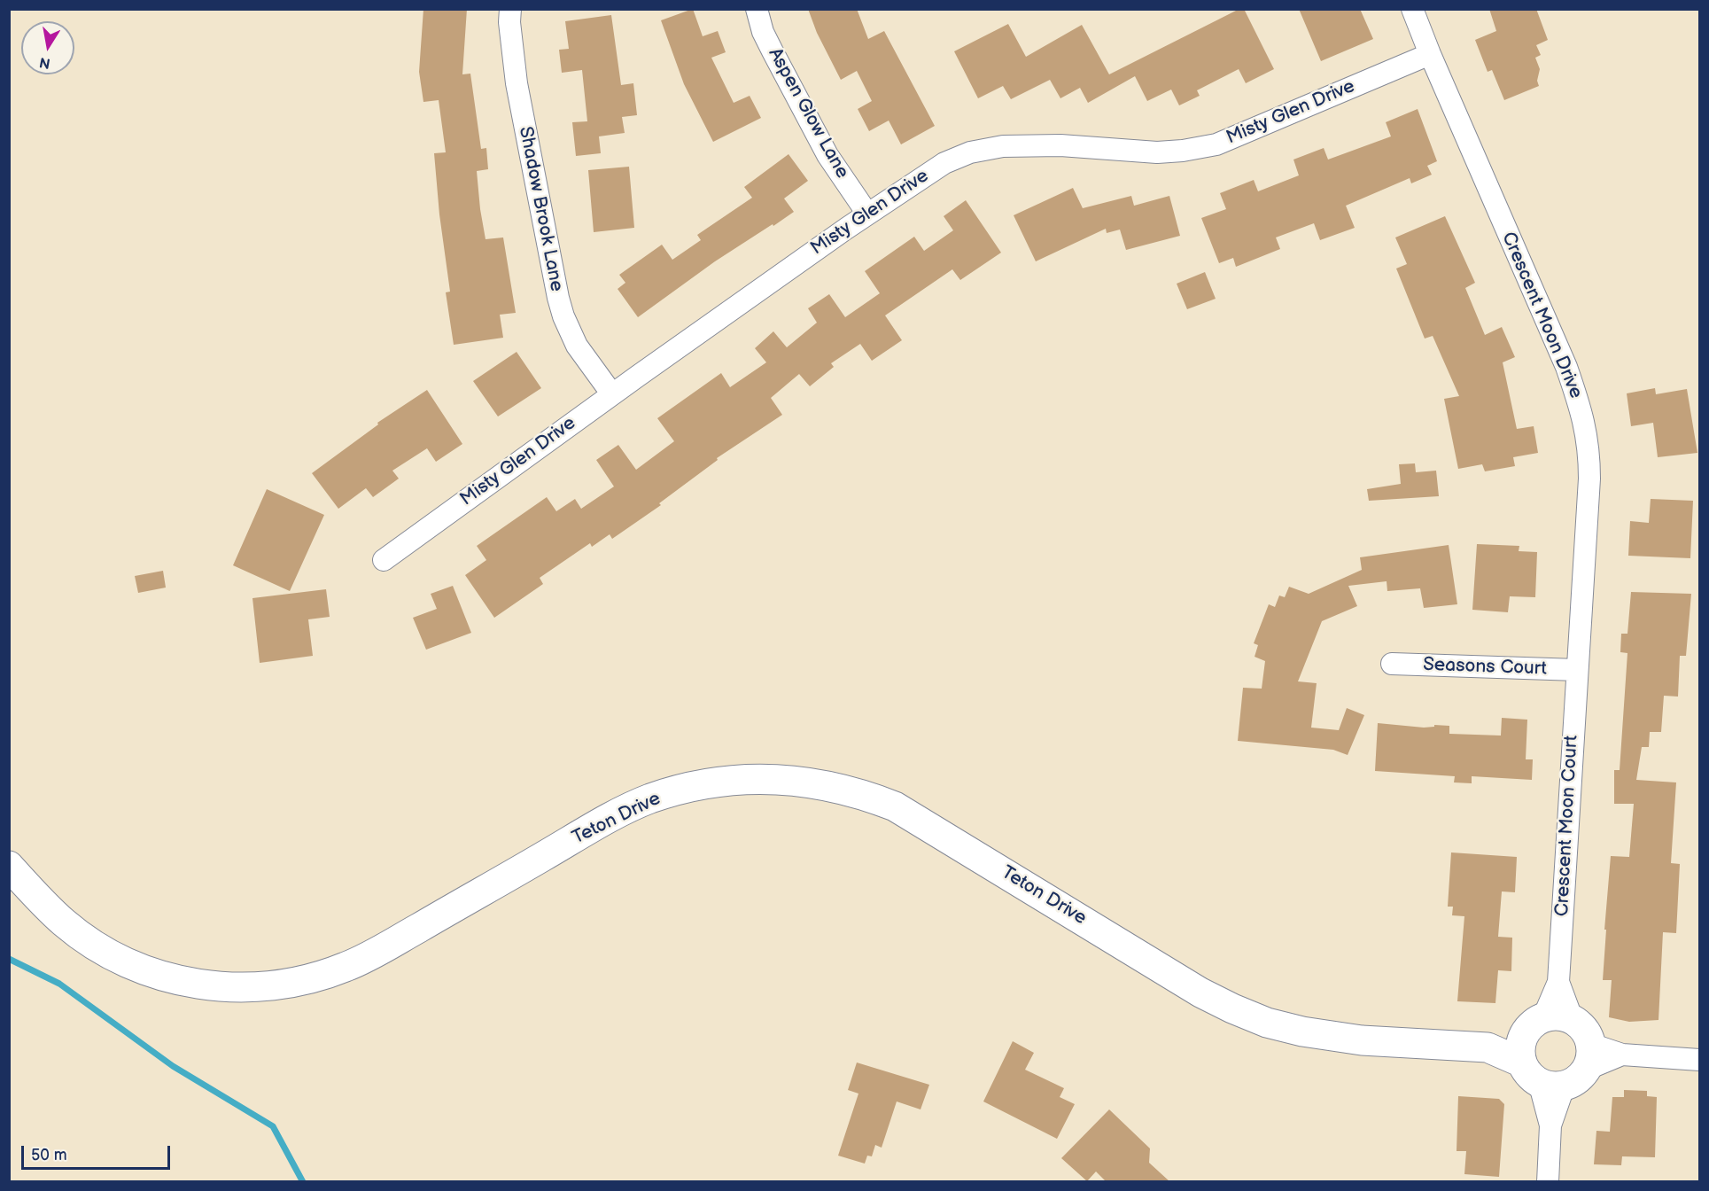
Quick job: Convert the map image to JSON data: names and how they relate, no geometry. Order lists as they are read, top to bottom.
{
  "streets": {
    "street": [
      "Misty Glen Drive",
      "Aspen Glow Lane",
      "Shadow Brook Lane",
      "Crescent Moon Drive",
      "Seasons Court",
      "Teton Drive",
      "Crescent Moon Court"
    ]
  },
  "crossings": [
    ["Misty Glen Drive", "Aspen Glow Lane"],
    ["Misty Glen Drive", "Shadow Brook Lane"],
    ["Misty Glen Drive", "Crescent Moon Drive"],
    ["Crescent Moon Drive", "Seasons Court"],
    ["Crescent Moon Drive", "Crescent Moon Court"],
    ["Seasons Court", "Crescent Moon Court"],
    ["Teton Drive", "Crescent Moon Court"]
  ],
  "scale_bar": "50 m",
  "north": "bottom"
}
